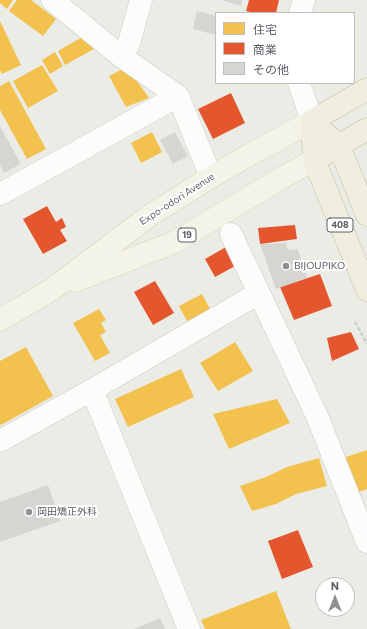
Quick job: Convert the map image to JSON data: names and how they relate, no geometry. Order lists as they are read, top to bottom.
{
  "streets": {
    "highway": ["408"],
    "main road": ["Expo-odori Avenue", "19"]
  },
  "crossings": [
    ["Expo-odori Avenue", "408"]
  ],
  "places": ["BIJOUPIKO", "岡田矯正外科"],
  "legend": ["住宅", "商業", "その他"],
  "north": "top"
}
